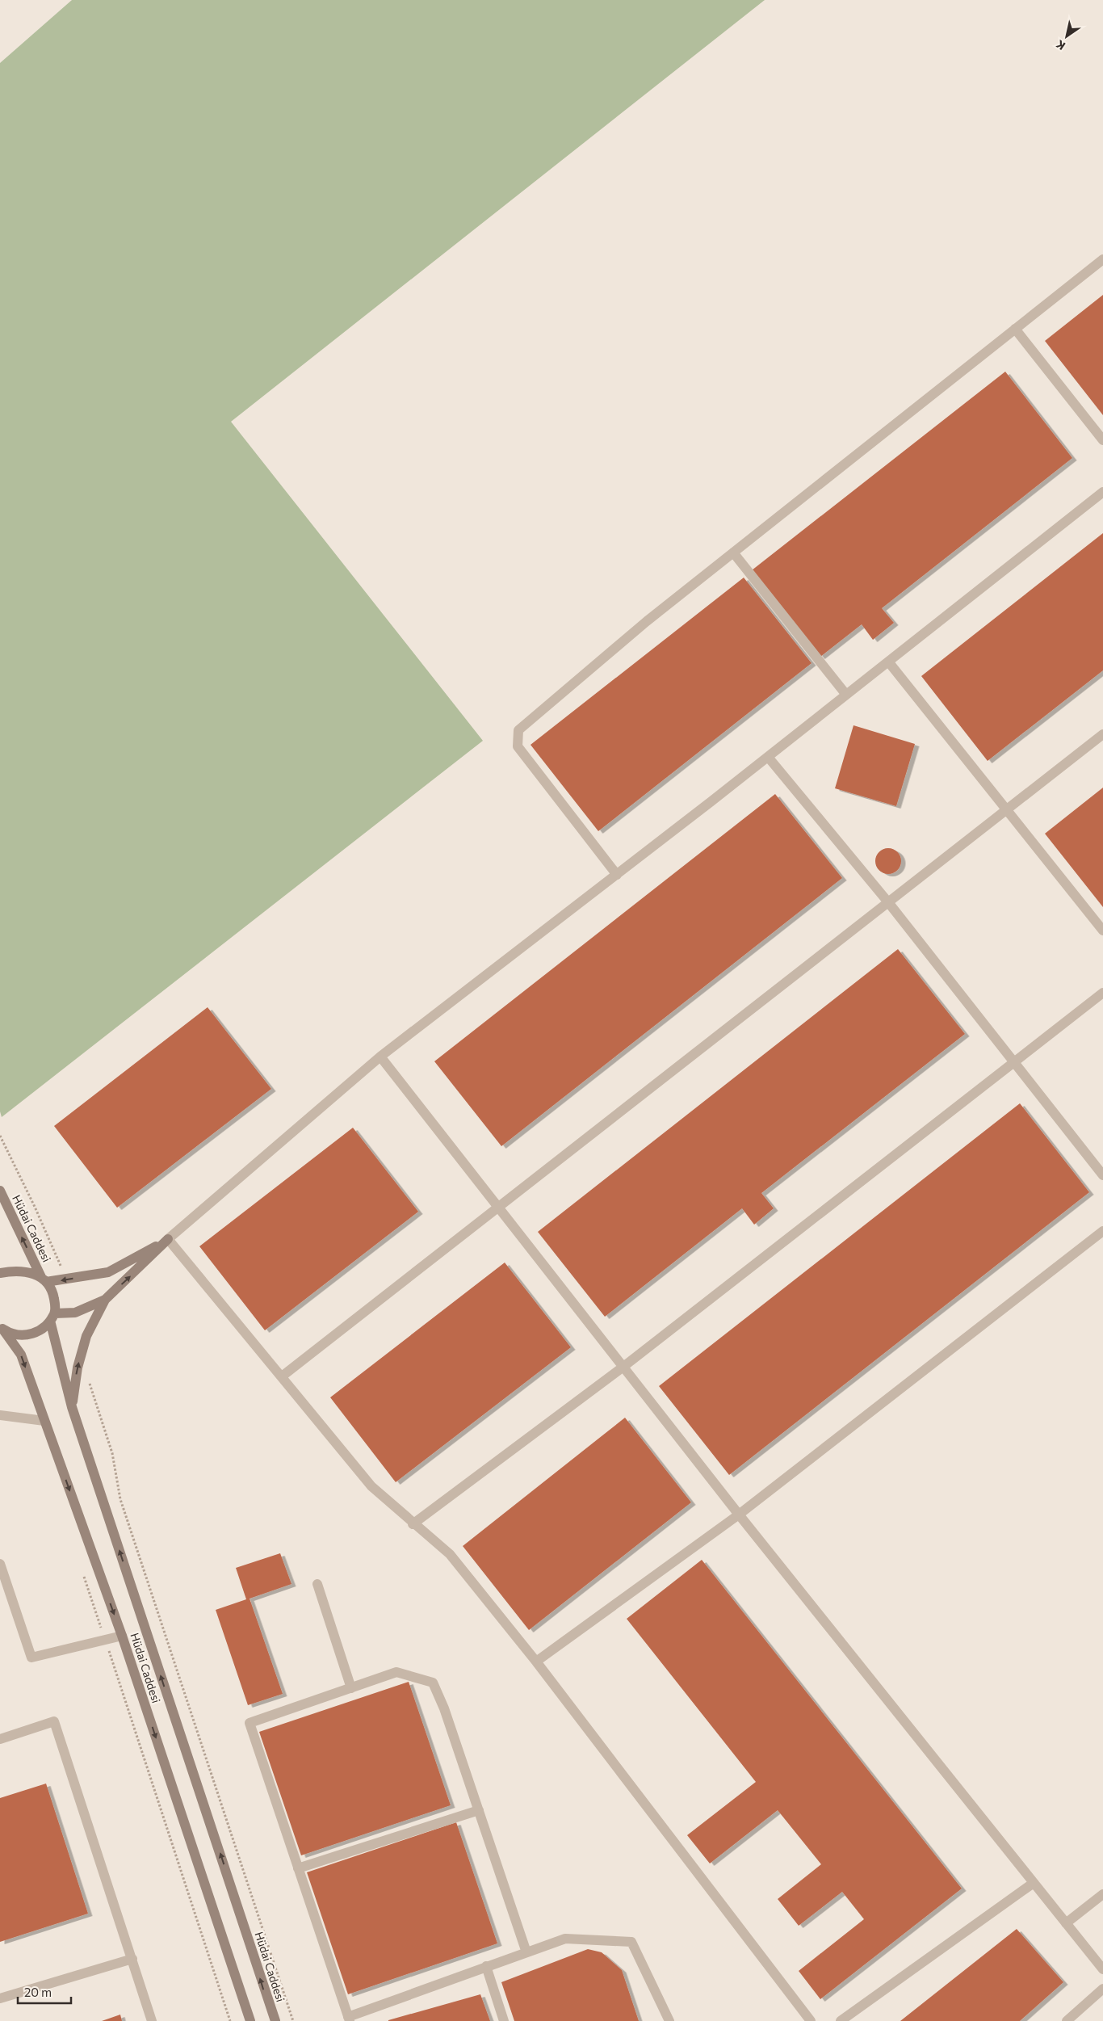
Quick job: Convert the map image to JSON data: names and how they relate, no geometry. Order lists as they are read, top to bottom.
{
  "streets": {
    "street": ["Hüdai Caddesi"]
  },
  "scale_bar": "20 m",
  "north": "bottom left"
}
